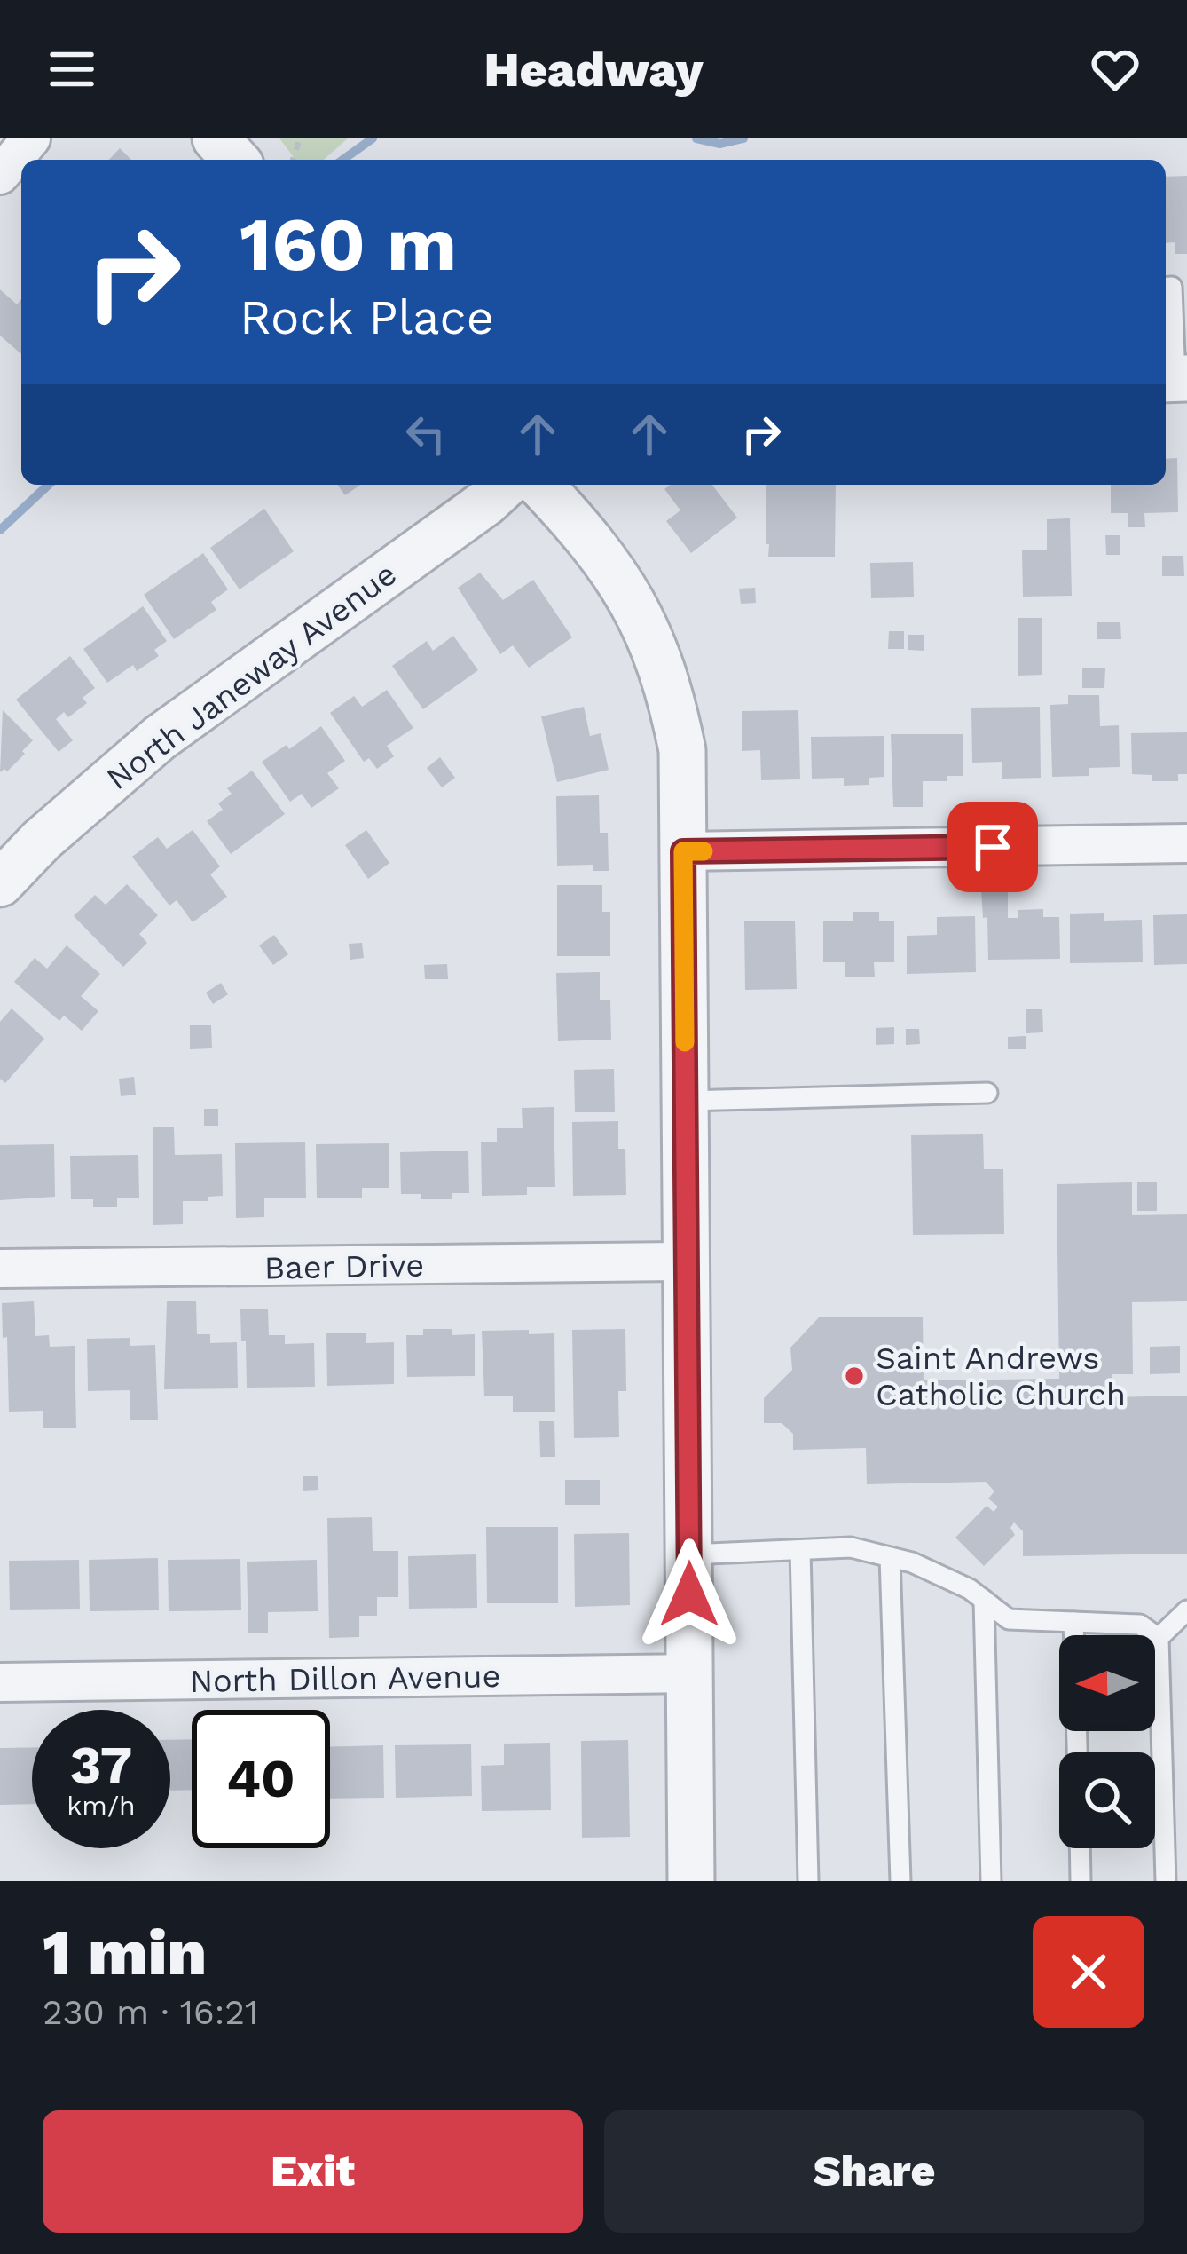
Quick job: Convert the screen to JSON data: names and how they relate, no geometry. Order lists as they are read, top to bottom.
{
  "streets": {
    "street": ["North Janeway Avenue", "Baer Drive", "North Dillon Avenue"]
  },
  "places": ["Saint Andrews Catholic Church"],
  "north": "left",
  "page": {
    "header": "Headway",
    "turn": ["160 m", "Rock Place"],
    "speed": "37 km/h",
    "limit": "40",
    "heading": ["1 min", "230 m · 16:21"],
    "buttons": ["Exit", "Share"]
  }
}
